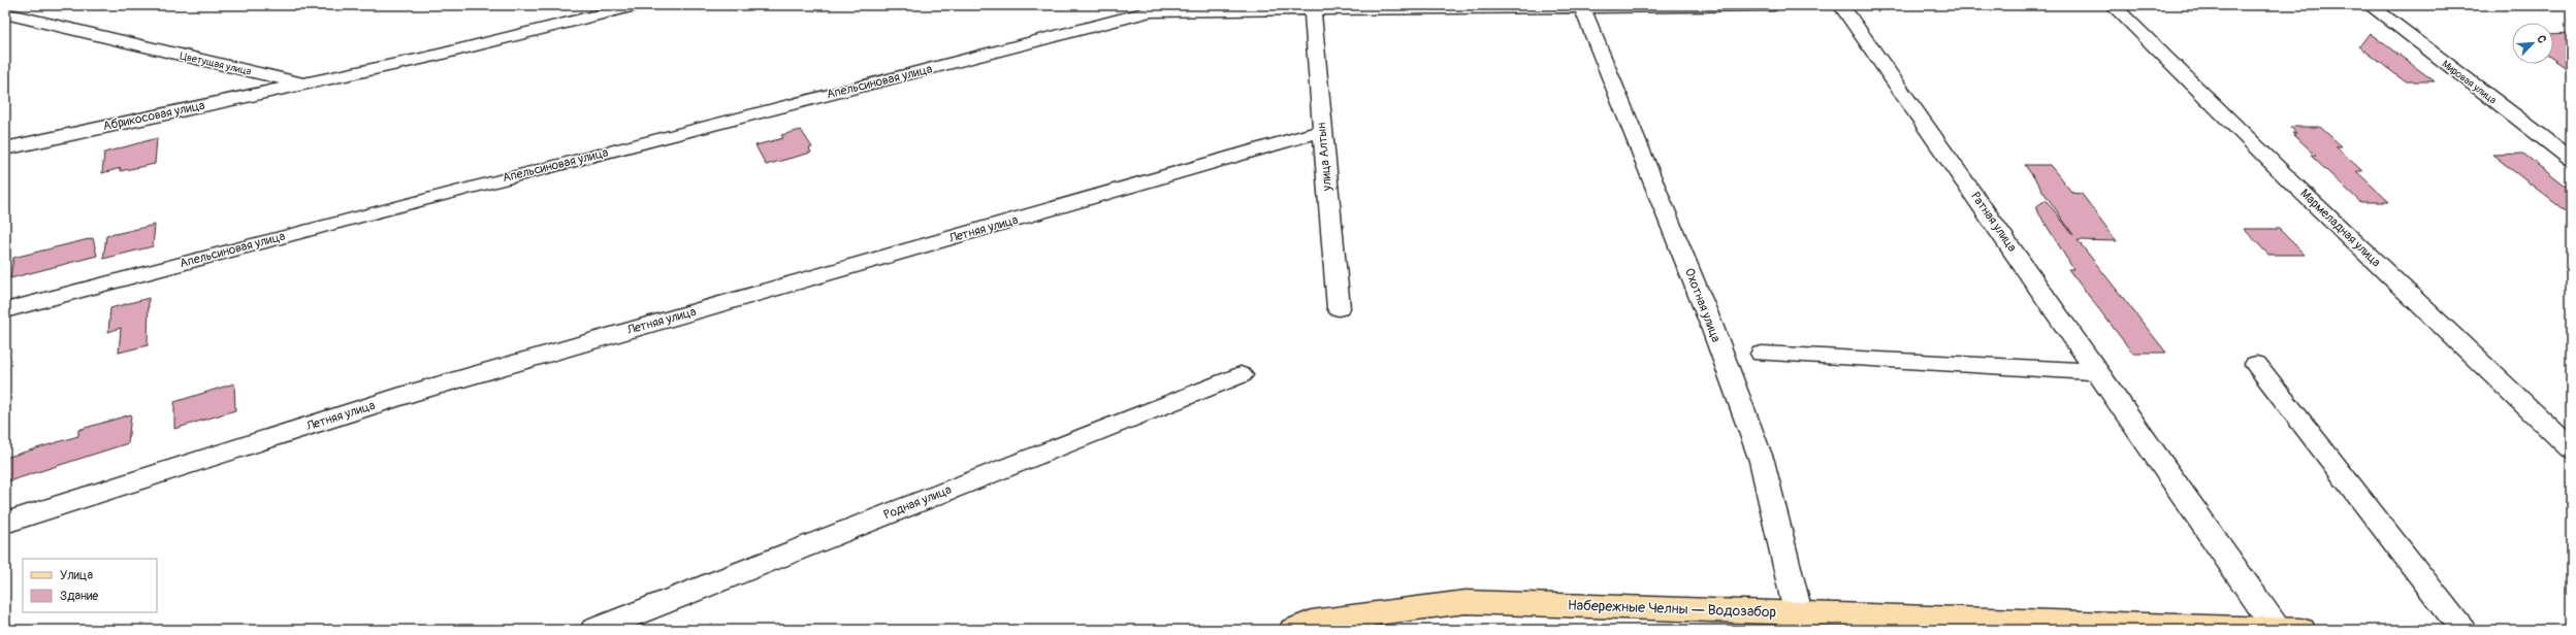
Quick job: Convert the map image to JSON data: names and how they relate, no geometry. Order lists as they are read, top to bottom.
{
  "streets": {
    "main road": ["Набережные Челны — Водозабор"],
    "street": [
      "Цветущая улица",
      "Апельсиновая улица",
      "Мировая улица",
      "Абрикосовая улица",
      "улица Алтын",
      "Ратная улица",
      "Мармеладная улица",
      "Летняя улица",
      "Охотная улица",
      "Родная улица"
    ]
  },
  "crossings": [
    ["Цветущая улица", "Абрикосовая улица"],
    ["Апельсиновая улица", "улица Алтын"],
    ["Апельсиновая улица", "Охотная улица"],
    ["улица Алтын", "Летняя улица"],
    ["Ратная улица", "Набережные Челны — Водозабор"],
    ["Охотная улица", "Набережные Челны — Водозабор"]
  ],
  "legend": ["Улица", "Здание"],
  "north": "top right"
}
